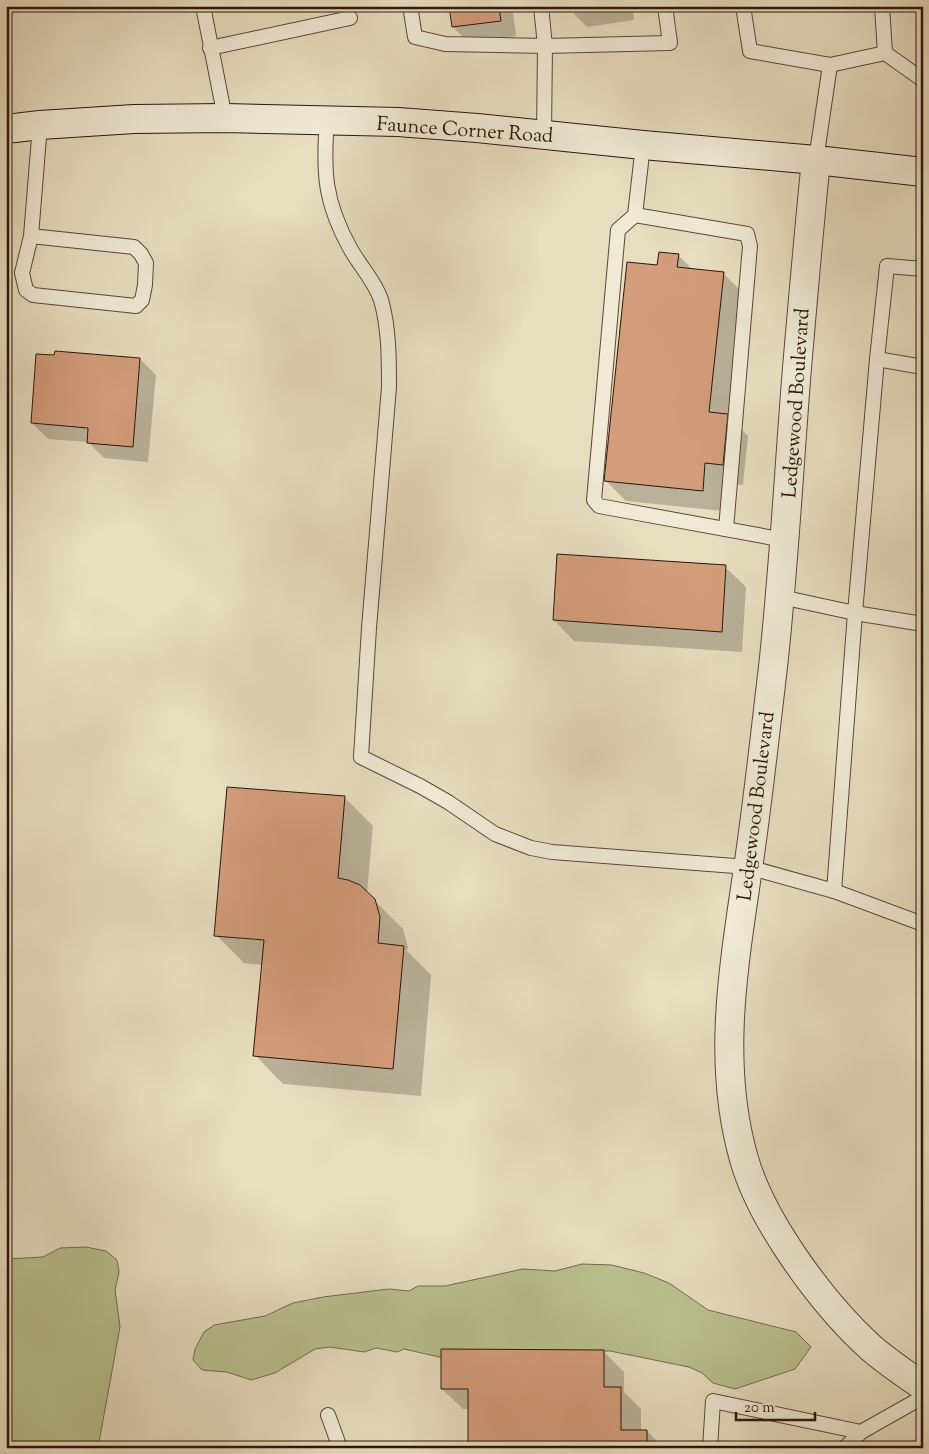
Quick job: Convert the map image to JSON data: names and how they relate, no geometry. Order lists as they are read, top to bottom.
{
  "streets": {
    "street": ["Faunce Corner Road", "Ledgewood Boulevard"]
  },
  "crossings": [
    ["Faunce Corner Road", "Ledgewood Boulevard"]
  ],
  "scale_bar": "20 m"
}
